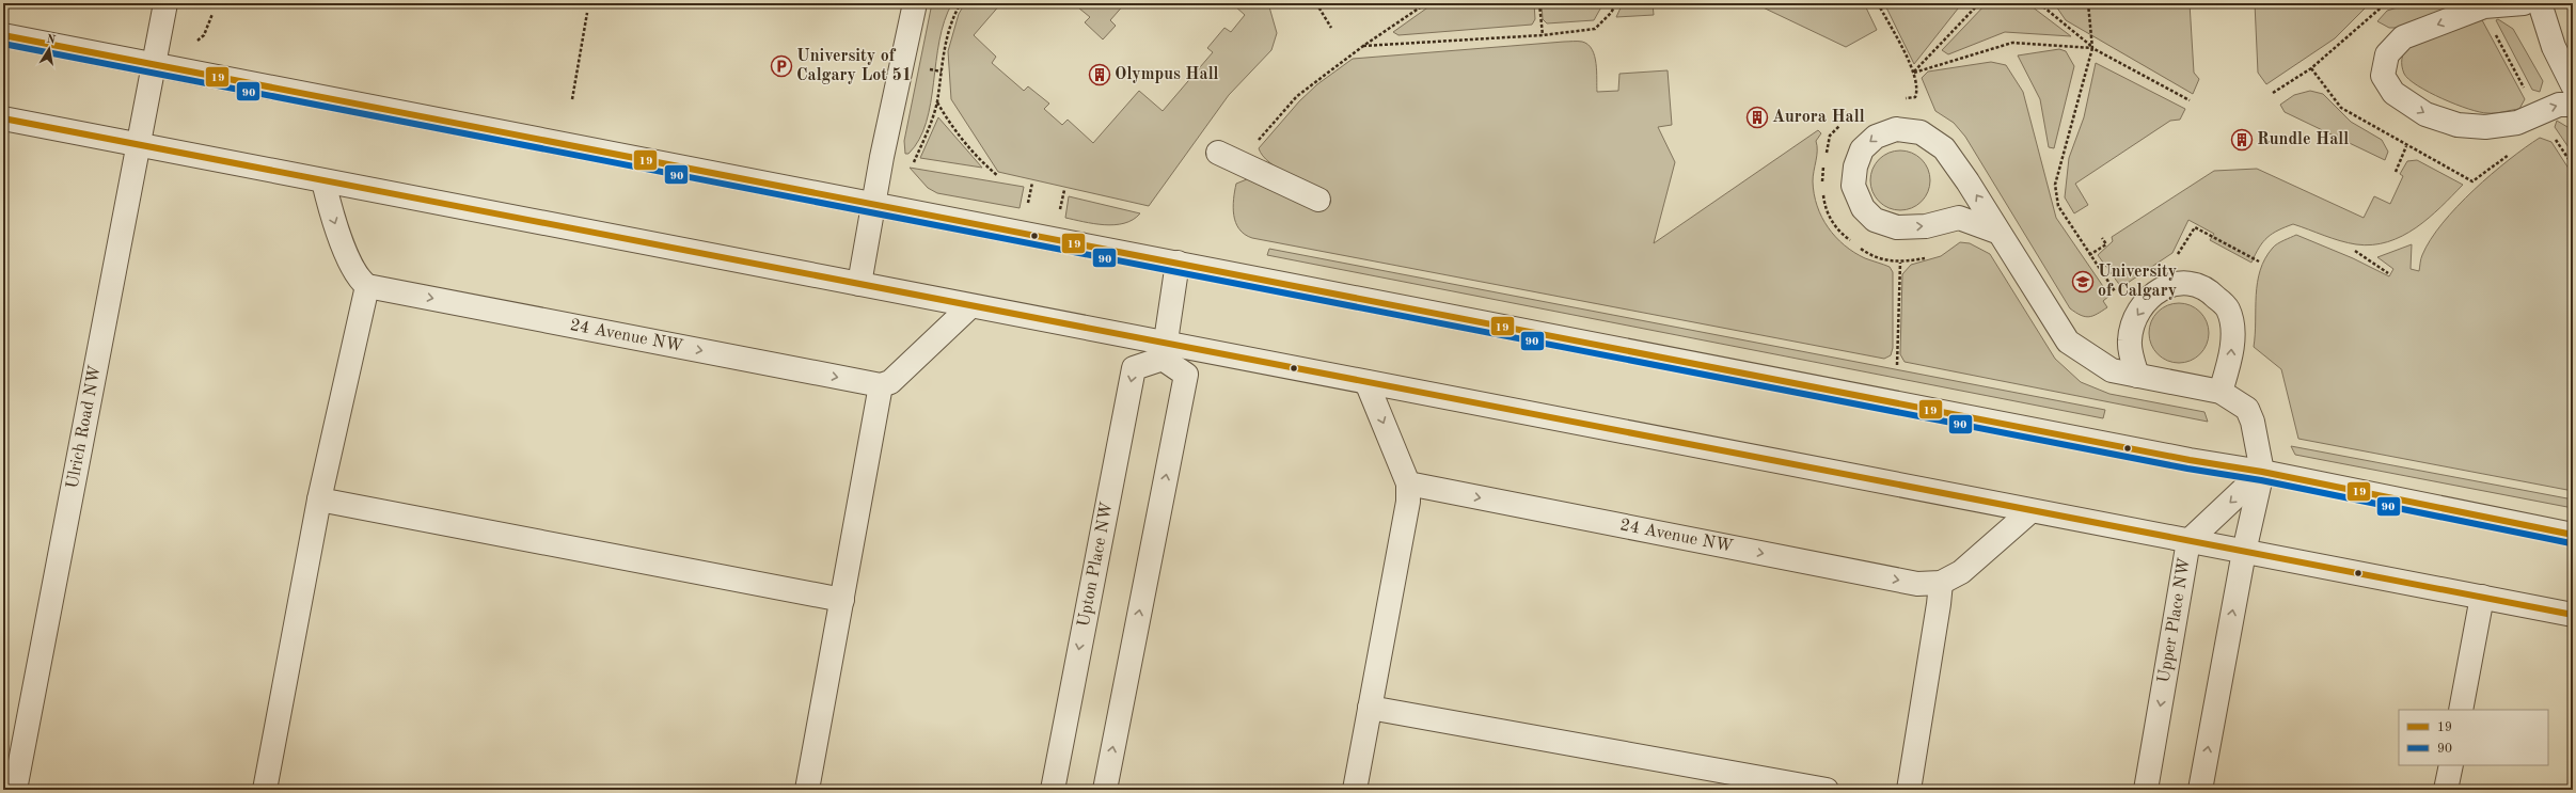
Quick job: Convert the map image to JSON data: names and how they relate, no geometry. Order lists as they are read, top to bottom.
{
  "streets": {
    "street": [
      "24 Avenue NW",
      "Ulrich Road NW",
      "Upton Place NW",
      "Upper Place NW"
    ]
  },
  "places": {
    "parking": ["University of Calgary Lot 51"],
    "building": ["Olympus Hall", "Aurora Hall", "Rundle Hall"],
    "school or university": ["University of Calgary"]
  },
  "lines": ["transit line 19", "transit line 90"],
  "legend": ["19", "90"],
  "north": "top"
}
